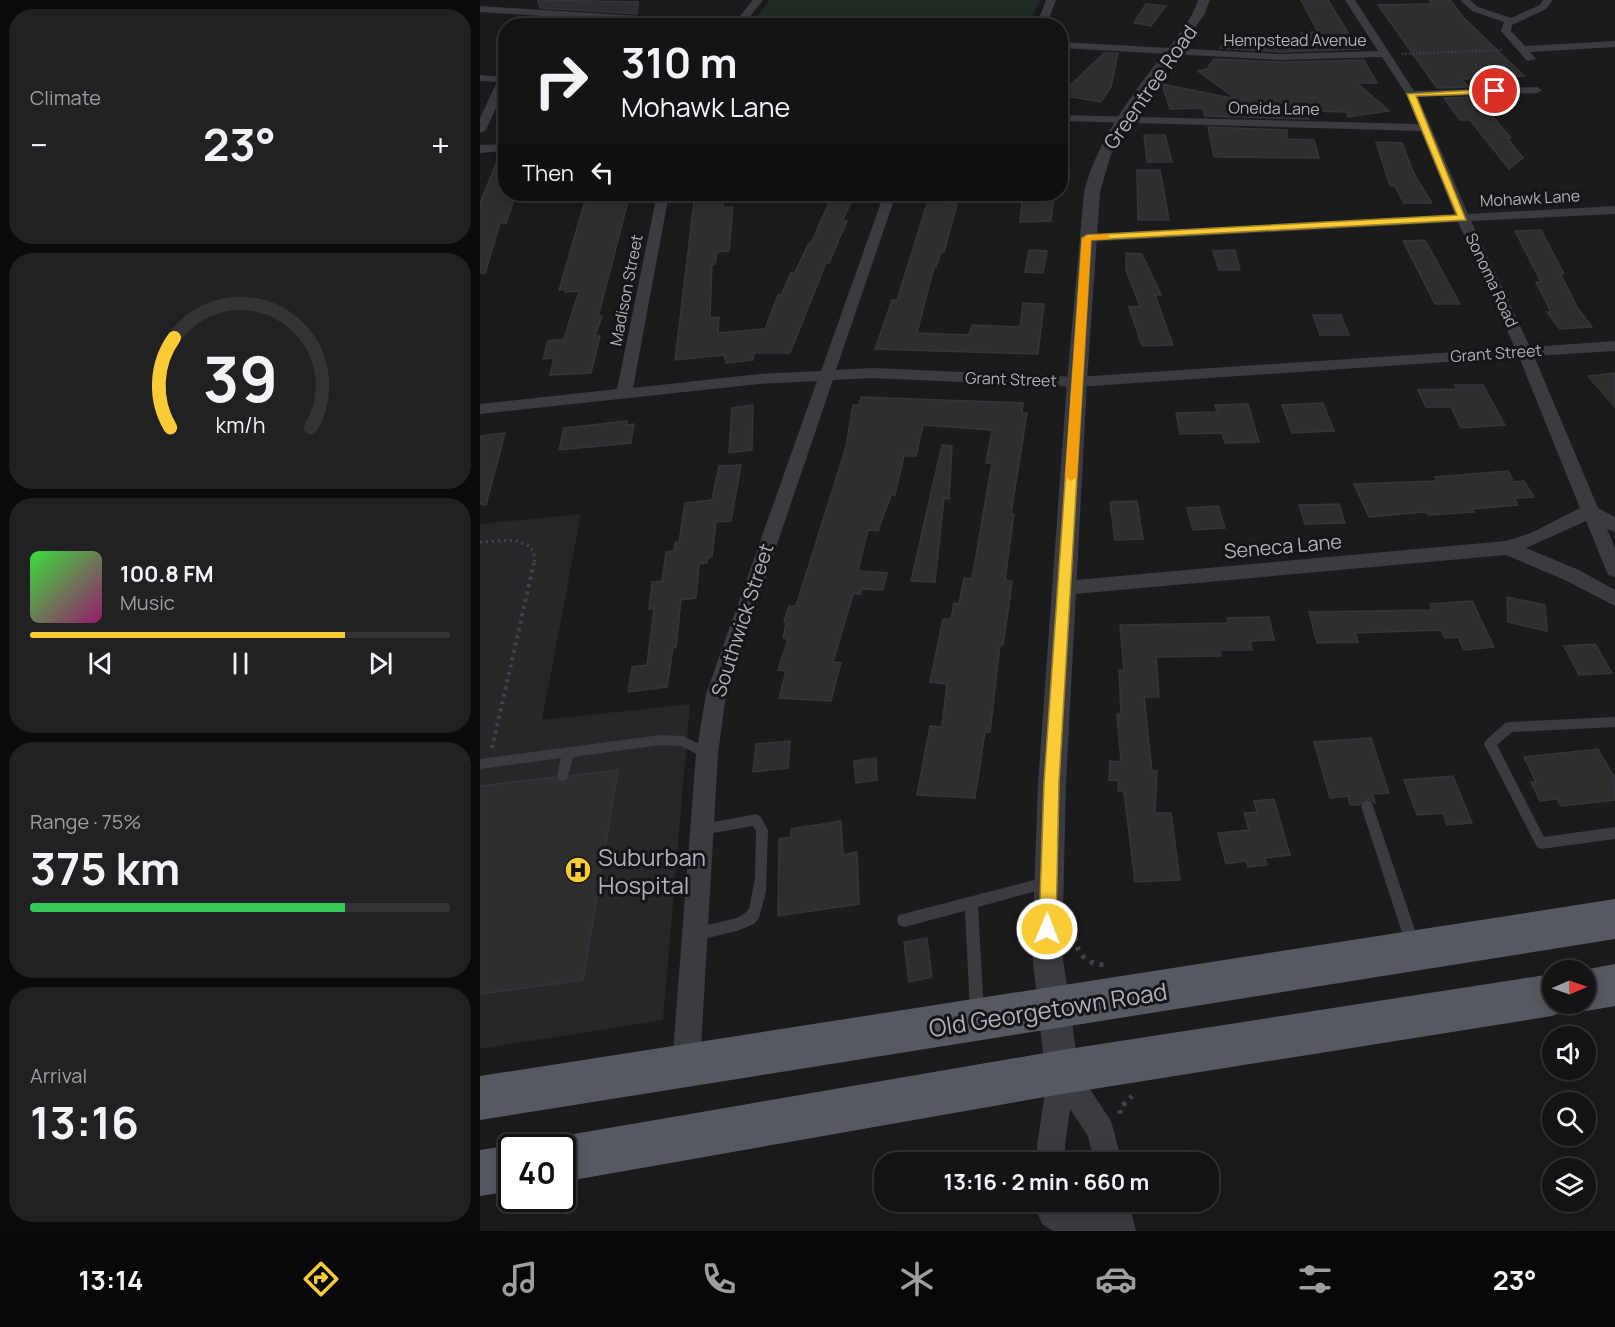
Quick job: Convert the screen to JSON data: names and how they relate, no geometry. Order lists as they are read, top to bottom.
{
  "streets": {
    "main road": ["Old Georgetown Road"],
    "street": [
      "Hempstead Avenue",
      "Greentree Road",
      "Oneida Lane",
      "Mohawk Lane",
      "Sonoma Road",
      "Madison Street",
      "Grant Street",
      "Seneca Lane",
      "Southwick Street"
    ]
  },
  "crossings": [
    ["Hempstead Avenue", "Greentree Road"],
    ["Hempstead Avenue", "Sonoma Road"],
    ["Greentree Road", "Oneida Lane"],
    ["Greentree Road", "Mohawk Lane"],
    ["Greentree Road", "Grant Street"],
    ["Greentree Road", "Seneca Lane"],
    ["Greentree Road", "Old Georgetown Road"],
    ["Oneida Lane", "Sonoma Road"],
    ["Mohawk Lane", "Sonoma Road"],
    ["Sonoma Road", "Grant Street"],
    ["Sonoma Road", "Seneca Lane"],
    ["Madison Street", "Grant Street"],
    ["Grant Street", "Southwick Street"],
    ["Southwick Street", "Old Georgetown Road"]
  ],
  "places": {
    "hospital": ["Suburban Hospital"]
  },
  "north": "right",
  "page": {
    "tile": [
      "Climate",
      ["Range · 75%", "375 km"],
      ["Arrival", "13:16"]
    ],
    "turn": ["310 m", "Mohawk Lane"],
    "heat": ["−", "23°", "+"],
    "then": "Then",
    "song": ["100.8 FM", "Music"],
    "limit": "40",
    "trip": "13:16 · 2 min · 660 m",
    "tabs": ["13:14", "23°"],
    "gauge": ["39", "km/h"]
  }
}
